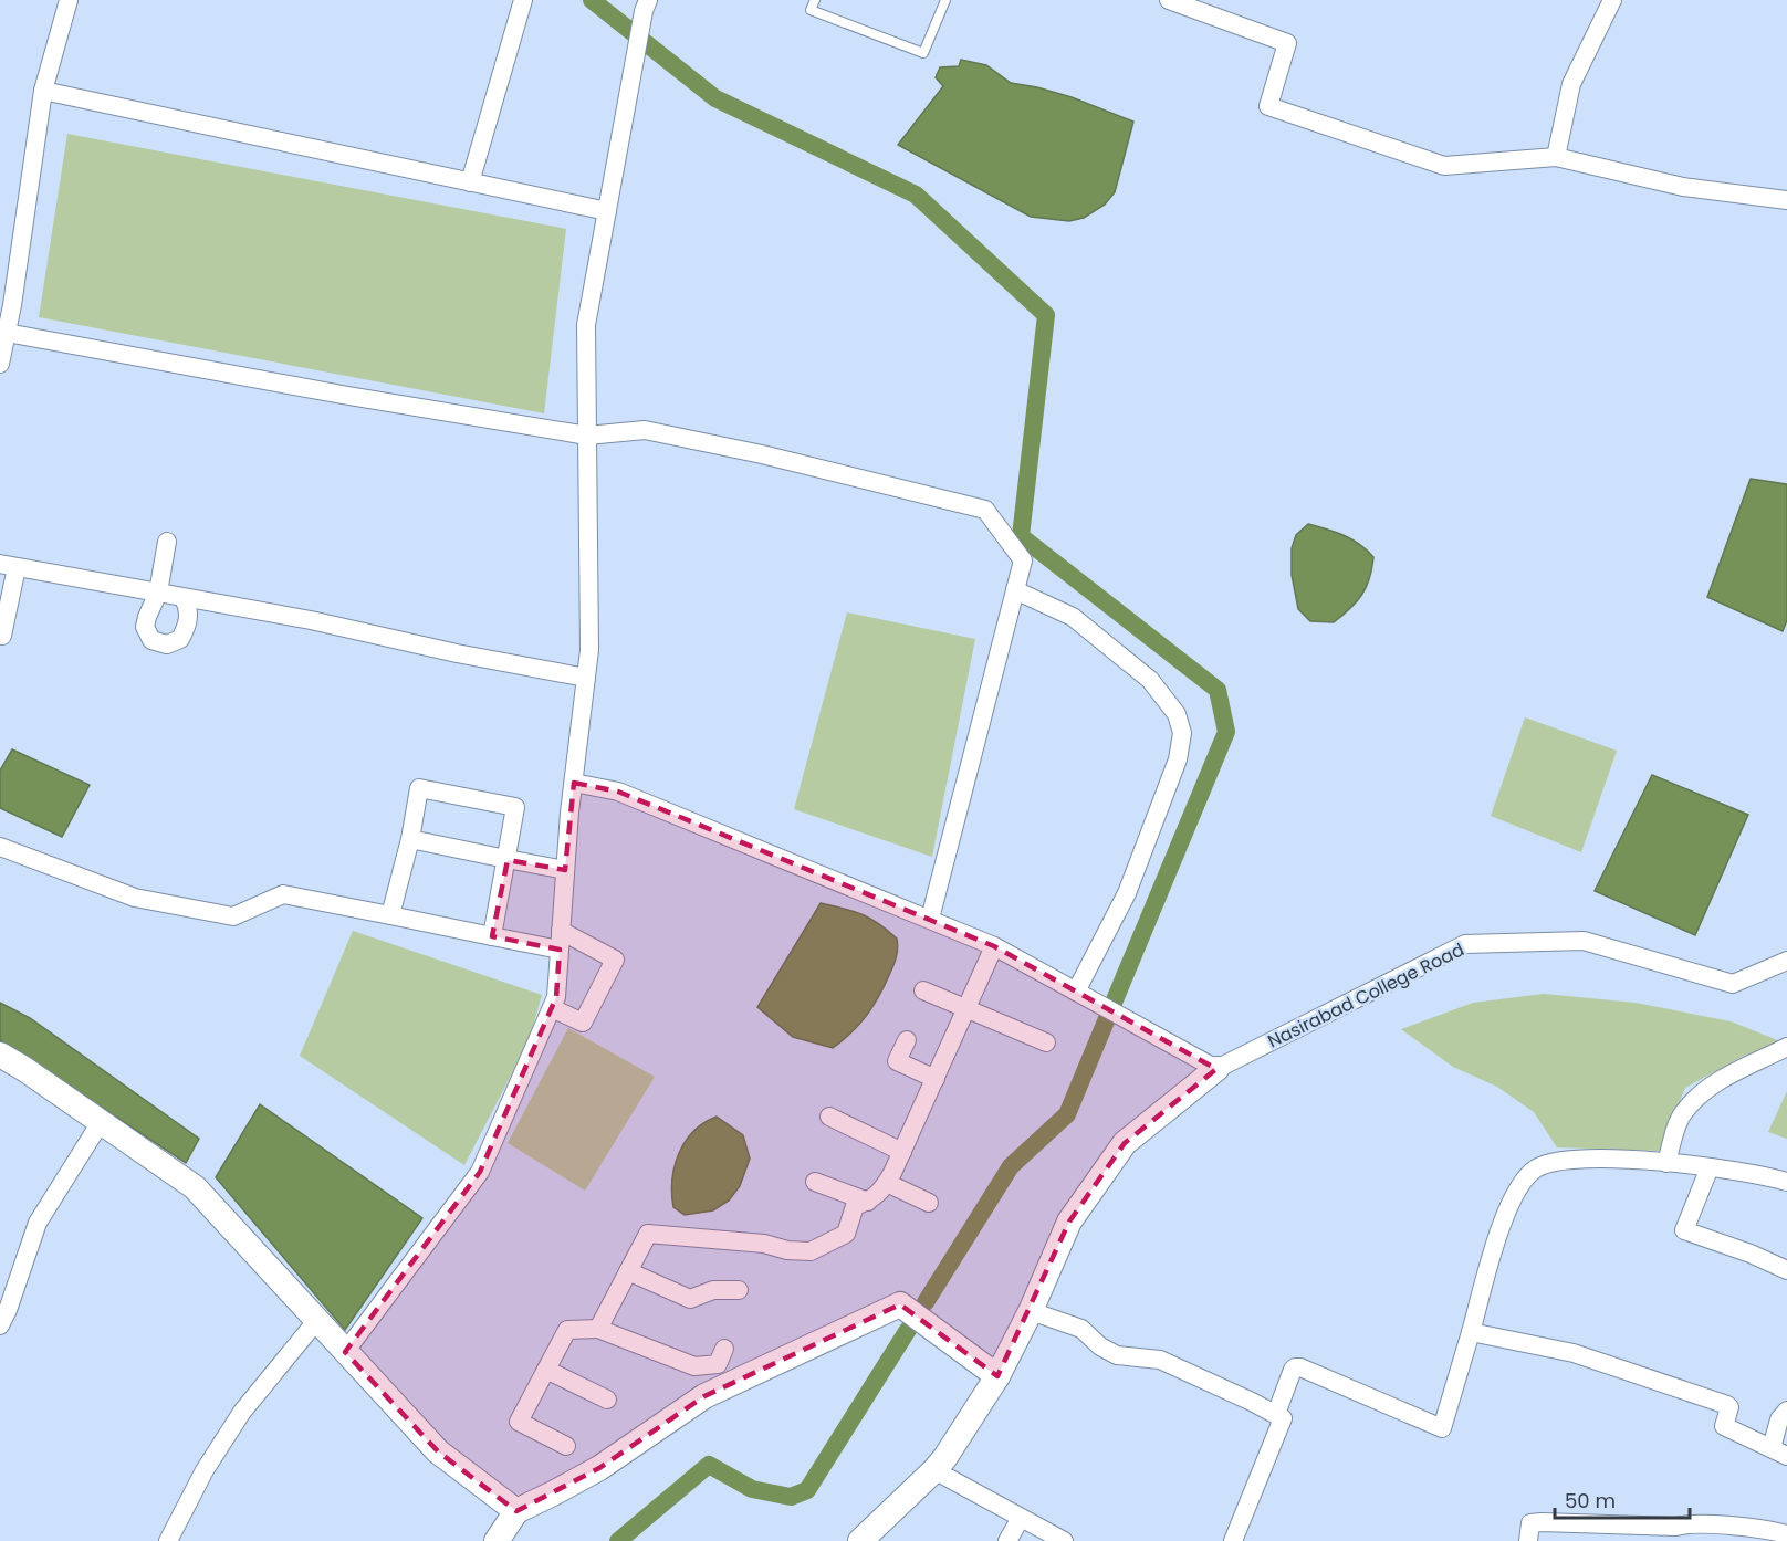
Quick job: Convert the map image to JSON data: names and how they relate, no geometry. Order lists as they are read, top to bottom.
{
  "streets": {
    "street": ["Nasirabad College Road"]
  },
  "scale_bar": "50 m"
}
